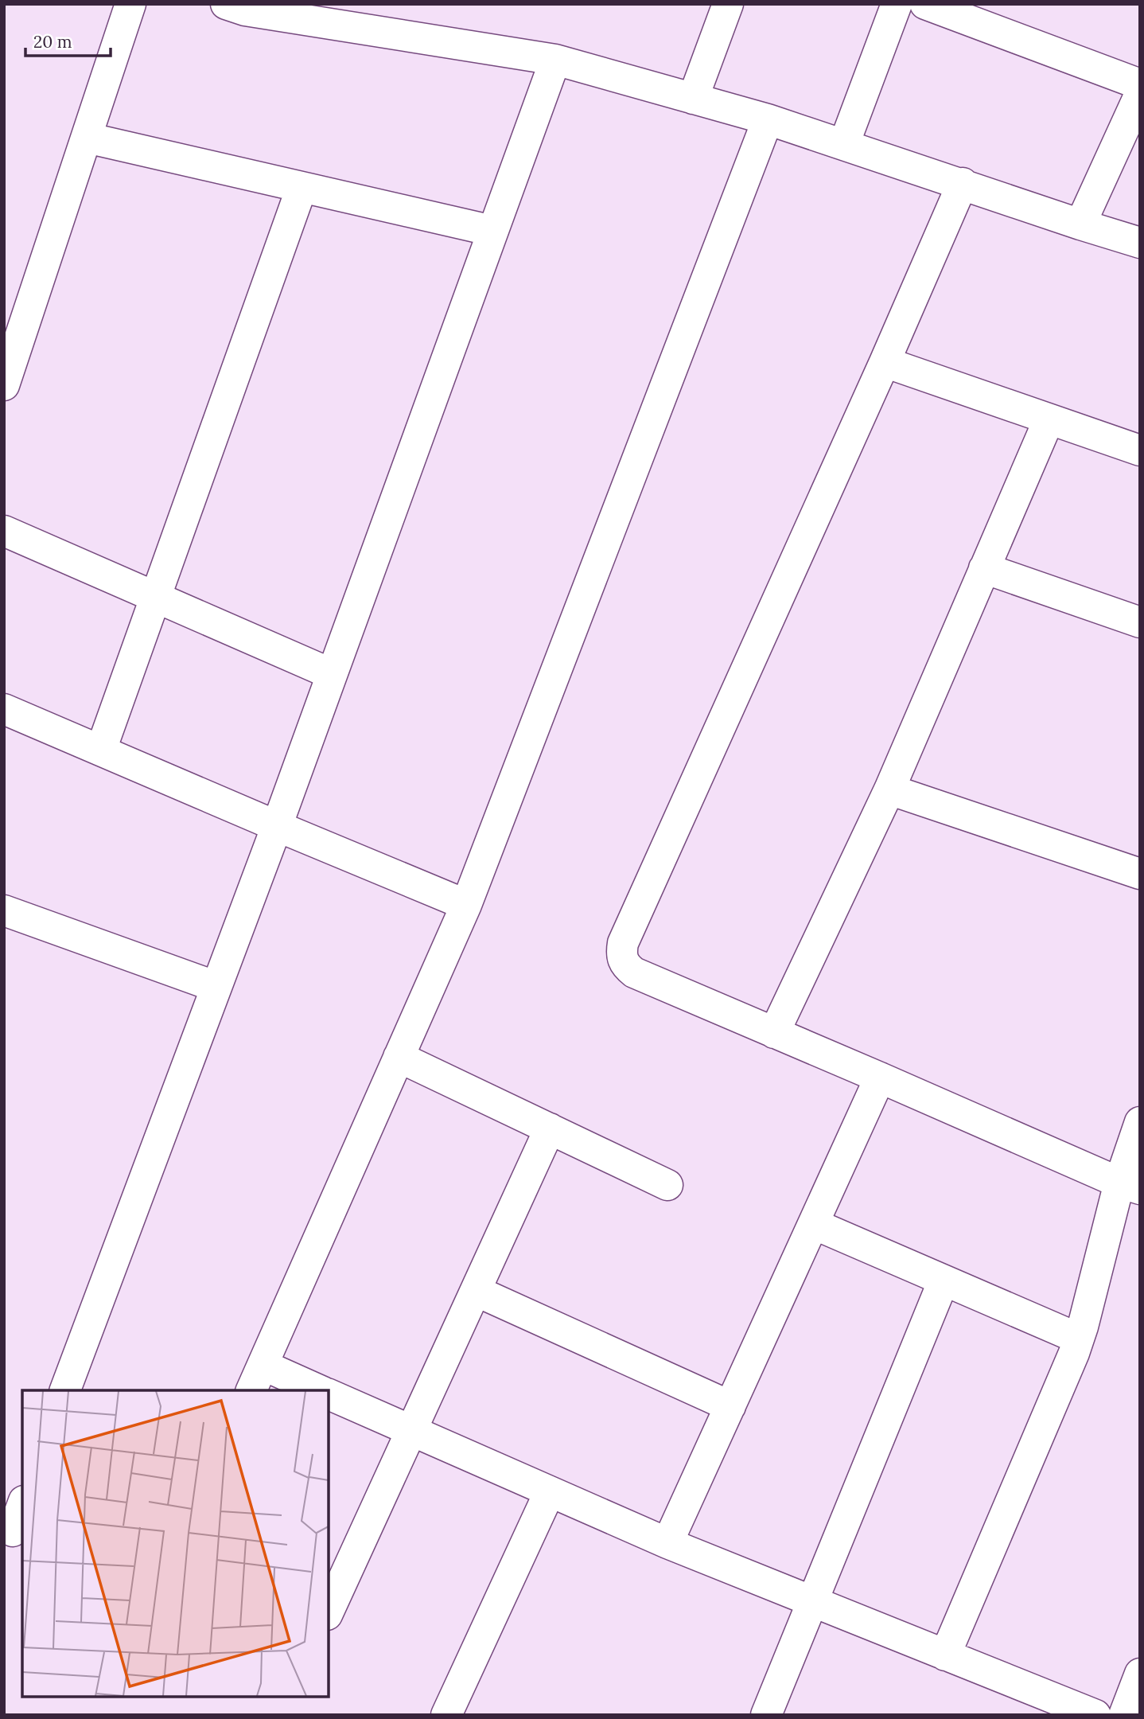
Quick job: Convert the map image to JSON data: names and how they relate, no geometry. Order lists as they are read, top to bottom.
{
  "scale_bar": "20 m"
}
